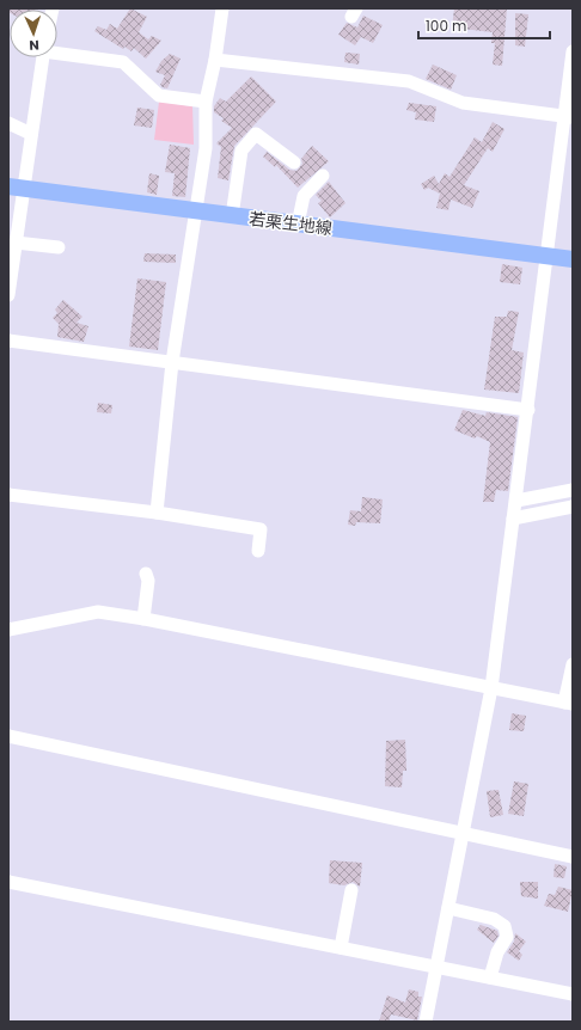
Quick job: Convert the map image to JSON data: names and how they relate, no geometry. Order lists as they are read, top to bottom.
{
  "streets": {
    "main road": ["若栗生地線"]
  },
  "scale_bar": "100 m",
  "north": "bottom"
}
